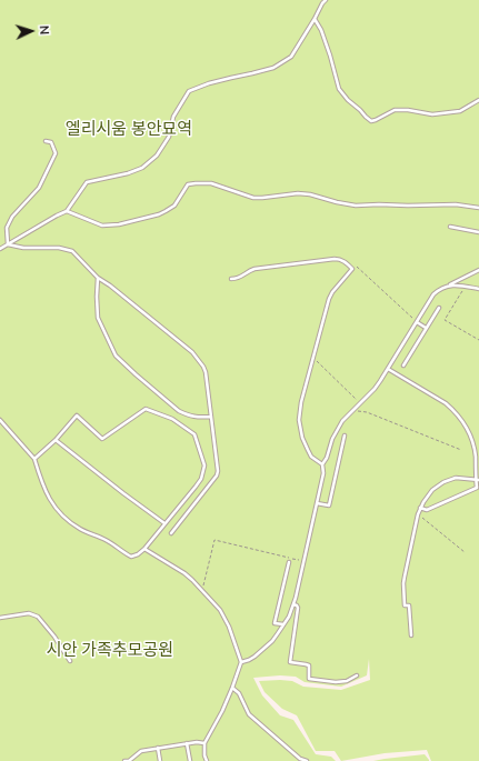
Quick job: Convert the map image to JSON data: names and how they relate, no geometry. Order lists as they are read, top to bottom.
{
  "parks": ["엘리시움 봉안묘역", "시안 가족추모공원"],
  "north": "right"
}
